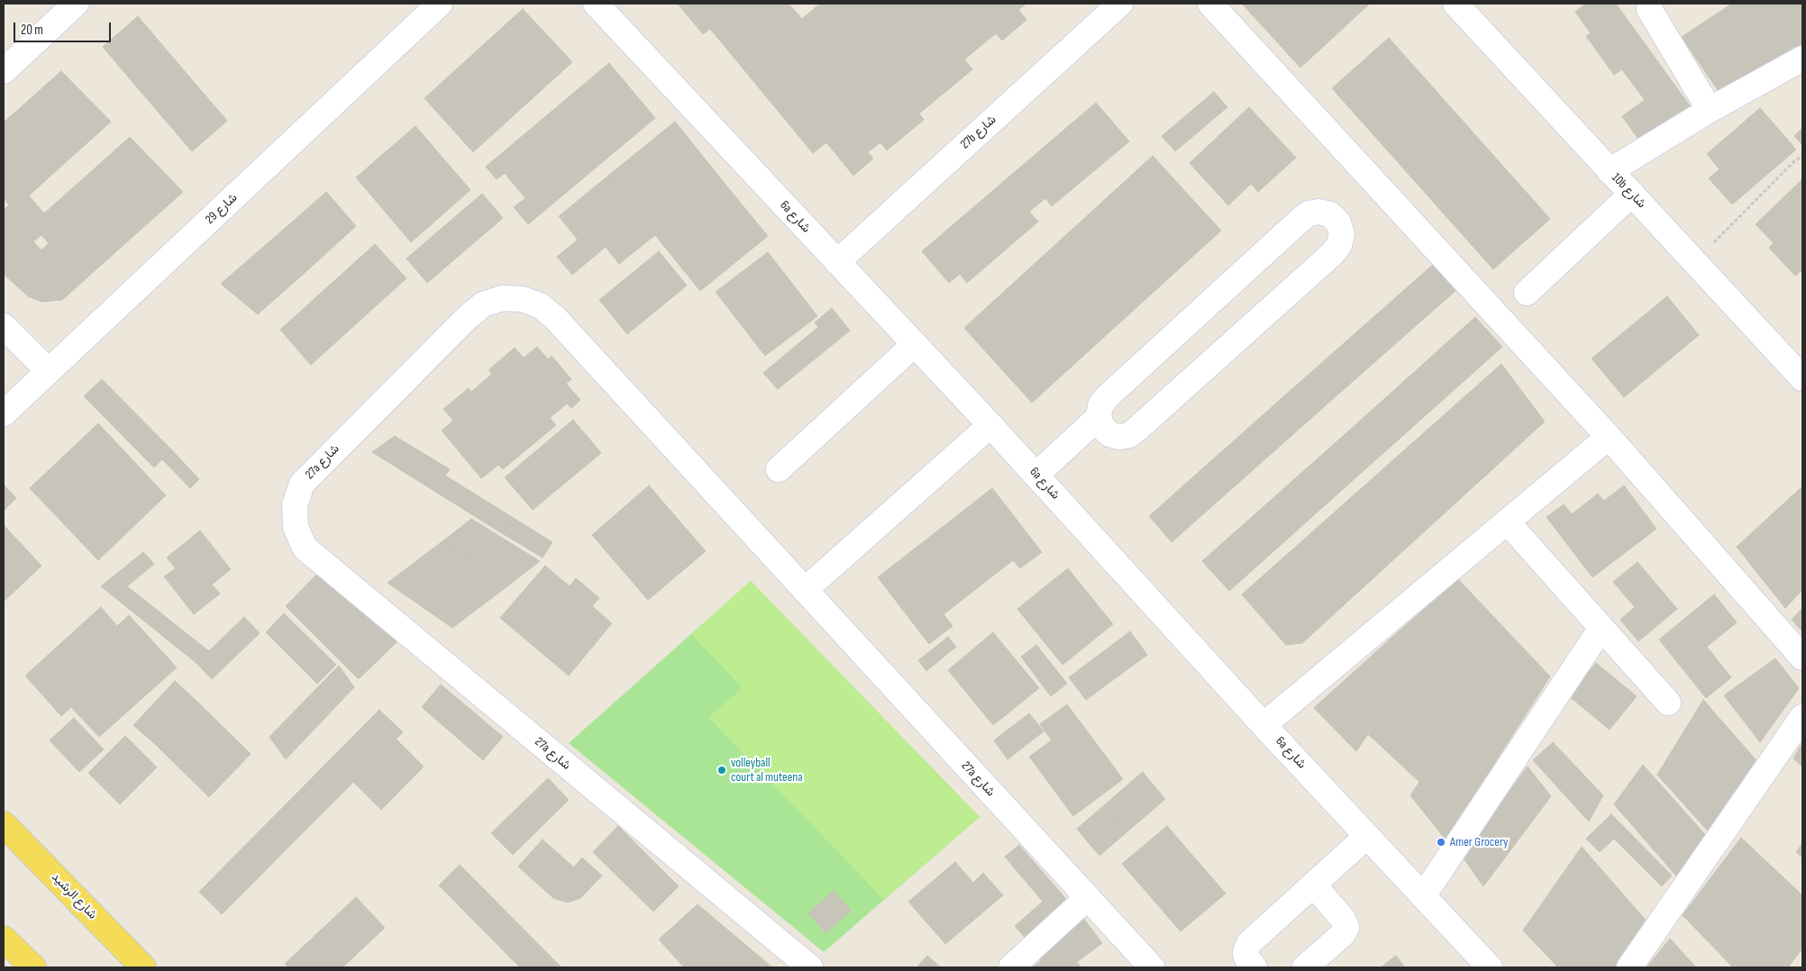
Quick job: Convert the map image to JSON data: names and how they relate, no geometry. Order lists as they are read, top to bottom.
{
  "streets": {
    "main road": ["شارع الرشيد"],
    "street": [
      "27b شارع",
      "10b شارع",
      "شارع 29",
      "6a شارع",
      "27a شارع"
    ]
  },
  "crossings": [
    ["27b شارع", "6a شارع"]
  ],
  "places": ["volleyball court al muteena", "Amer Grocery"],
  "scale_bar": "20 m"
}
